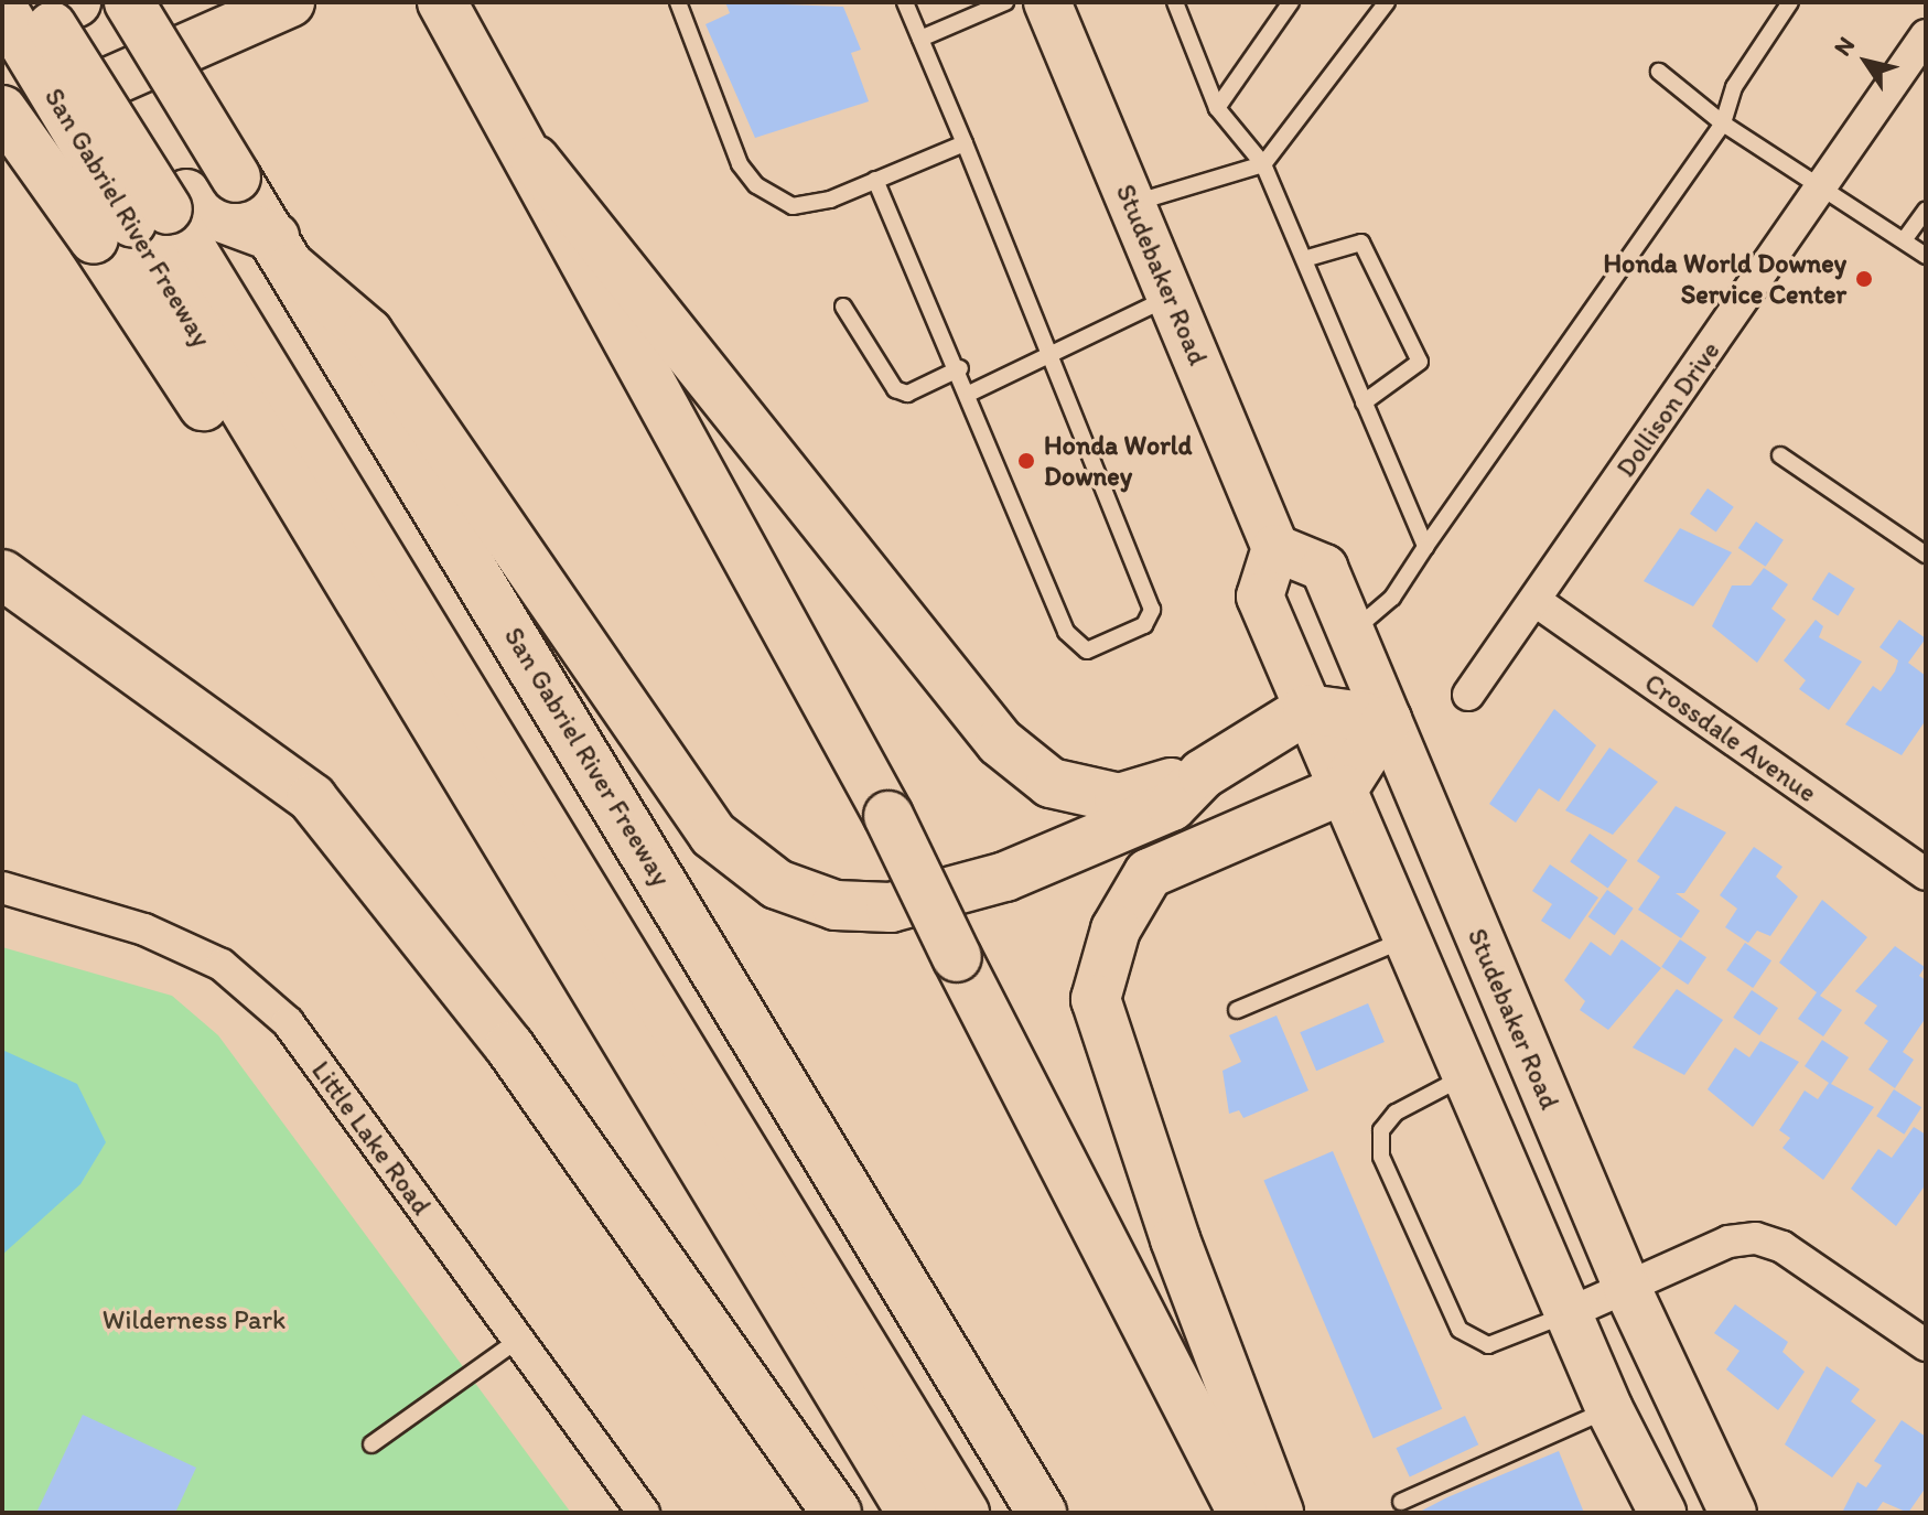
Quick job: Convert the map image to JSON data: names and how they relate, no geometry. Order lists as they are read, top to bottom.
{
  "streets": {
    "main road": ["San Gabriel River Freeway", "Studebaker Road"],
    "street": ["Dollison Drive", "Crossdale Avenue", "Little Lake Road"]
  },
  "crossings": [
    ["Dollison Drive", "Crossdale Avenue"]
  ],
  "parks": ["Wilderness Park"],
  "places": ["Honda World Downey Service Center", "Honda World Downey"],
  "north": "top left"
}
